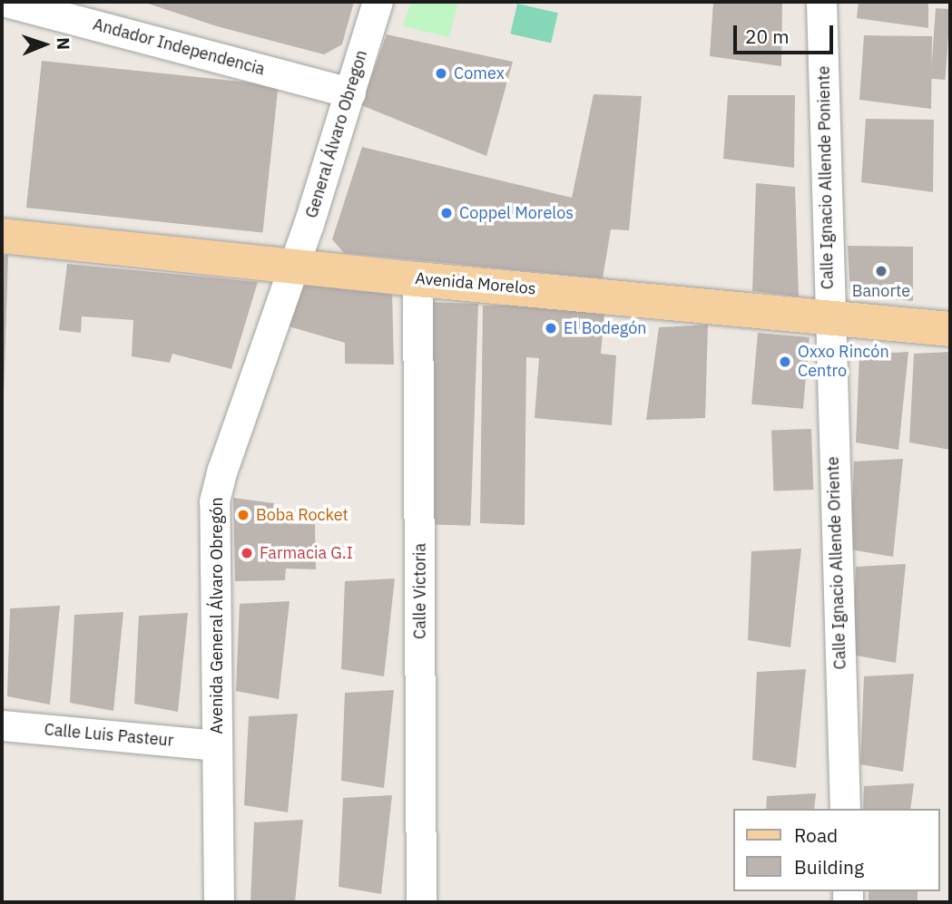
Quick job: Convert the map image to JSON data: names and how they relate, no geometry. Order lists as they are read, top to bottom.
{
  "streets": {
    "main road": ["Avenida Morelos"],
    "street": [
      "Andador Independencia",
      "General Álvaro Obregon",
      "Calle Ignacio Allende Poniente",
      "Calle Ignacio Allende Oriente",
      "Calle Victoria",
      "Avenida General Álvaro Obregón",
      "Calle Luis Pasteur"
    ]
  },
  "crossings": [
    ["Andador Independencia", "General Álvaro Obregon"],
    ["General Álvaro Obregon", "Avenida Morelos"],
    ["General Álvaro Obregon", "Avenida General Álvaro Obregón"],
    ["Calle Ignacio Allende Poniente", "Avenida Morelos"],
    ["Calle Ignacio Allende Poniente", "Calle Ignacio Allende Oriente"],
    ["Avenida Morelos", "Calle Ignacio Allende Oriente"],
    ["Avenida Morelos", "Calle Victoria"],
    ["Avenida Morelos", "Avenida General Álvaro Obregón"],
    ["Avenida General Álvaro Obregón", "Calle Luis Pasteur"]
  ],
  "places": [
    "Comex",
    "Coppel Morelos",
    "Banorte",
    "El Bodegón",
    "Oxxo Rincón Centro",
    "Boba Rocket",
    "Farmacia G.I"
  ],
  "legend": ["Road", "Building"],
  "scale_bar": "20 m",
  "north": "right"
}
